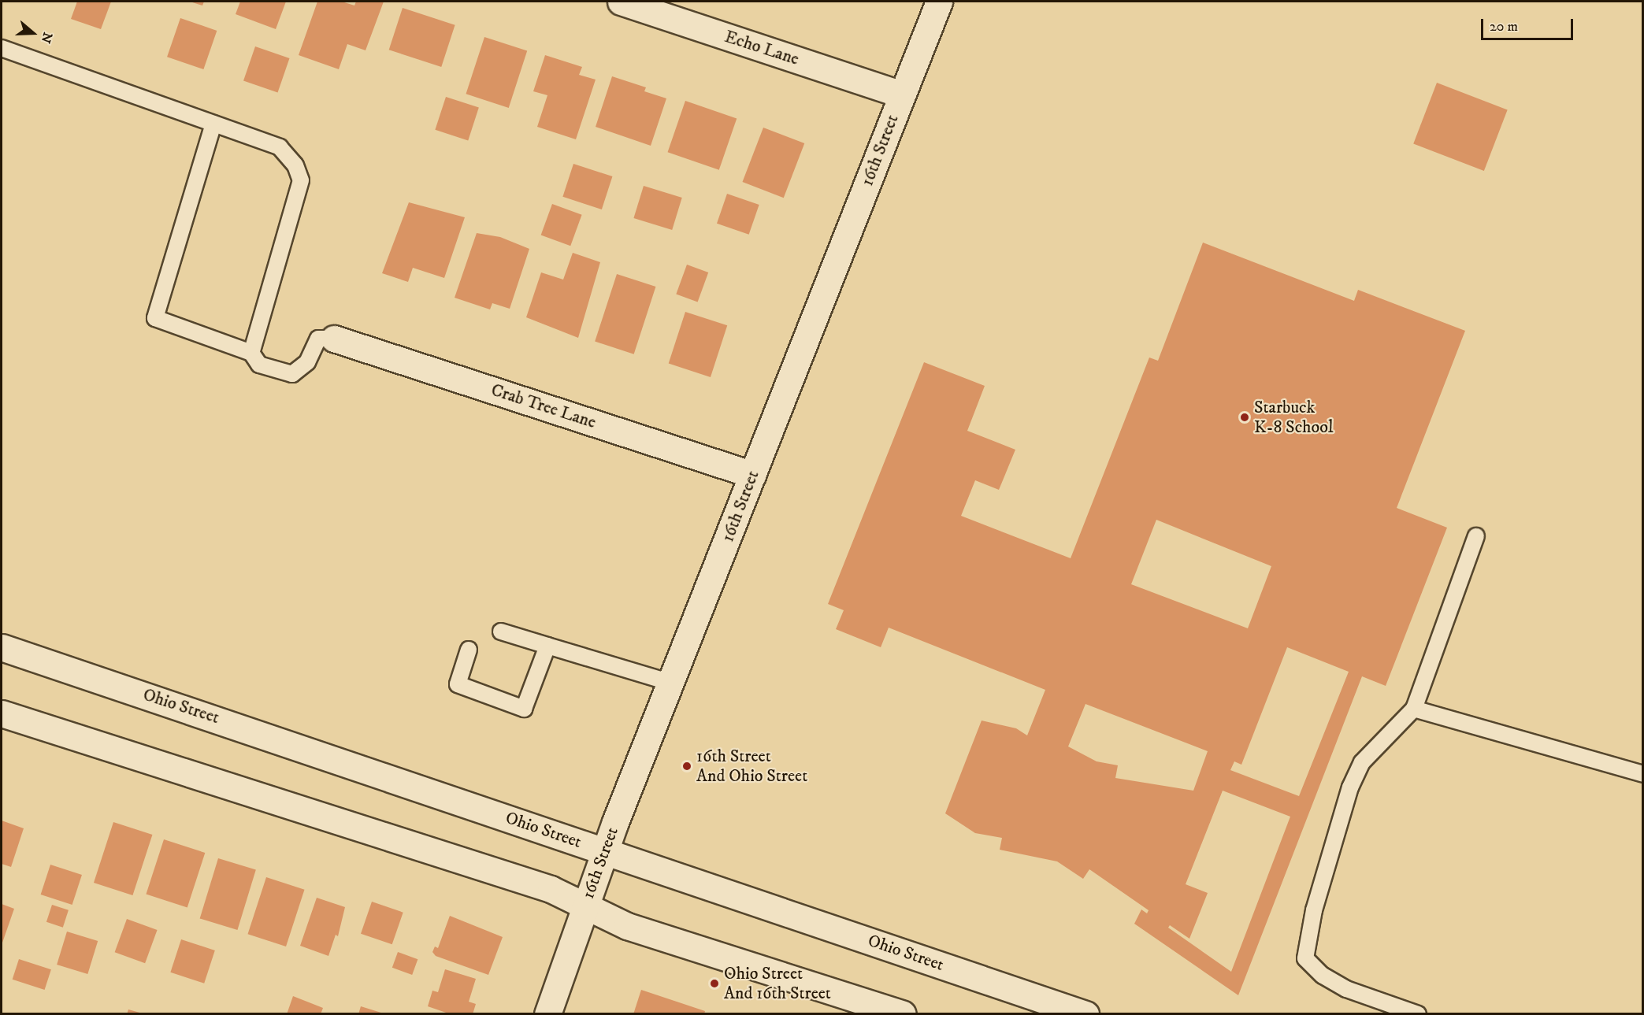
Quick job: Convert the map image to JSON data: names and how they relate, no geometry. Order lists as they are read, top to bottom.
{
  "streets": {
    "street": [
      "Echo Lane",
      "16th Street",
      "Crab Tree Lane",
      "Ohio Street"
    ]
  },
  "crossings": [
    ["Echo Lane", "16th Street"],
    ["16th Street", "Crab Tree Lane"],
    ["16th Street", "Ohio Street"]
  ],
  "places": ["Starbuck K-8 School", "16th Street And Ohio Street", "Ohio Street And 16th Street"],
  "scale_bar": "20 m",
  "north": "right"
}
